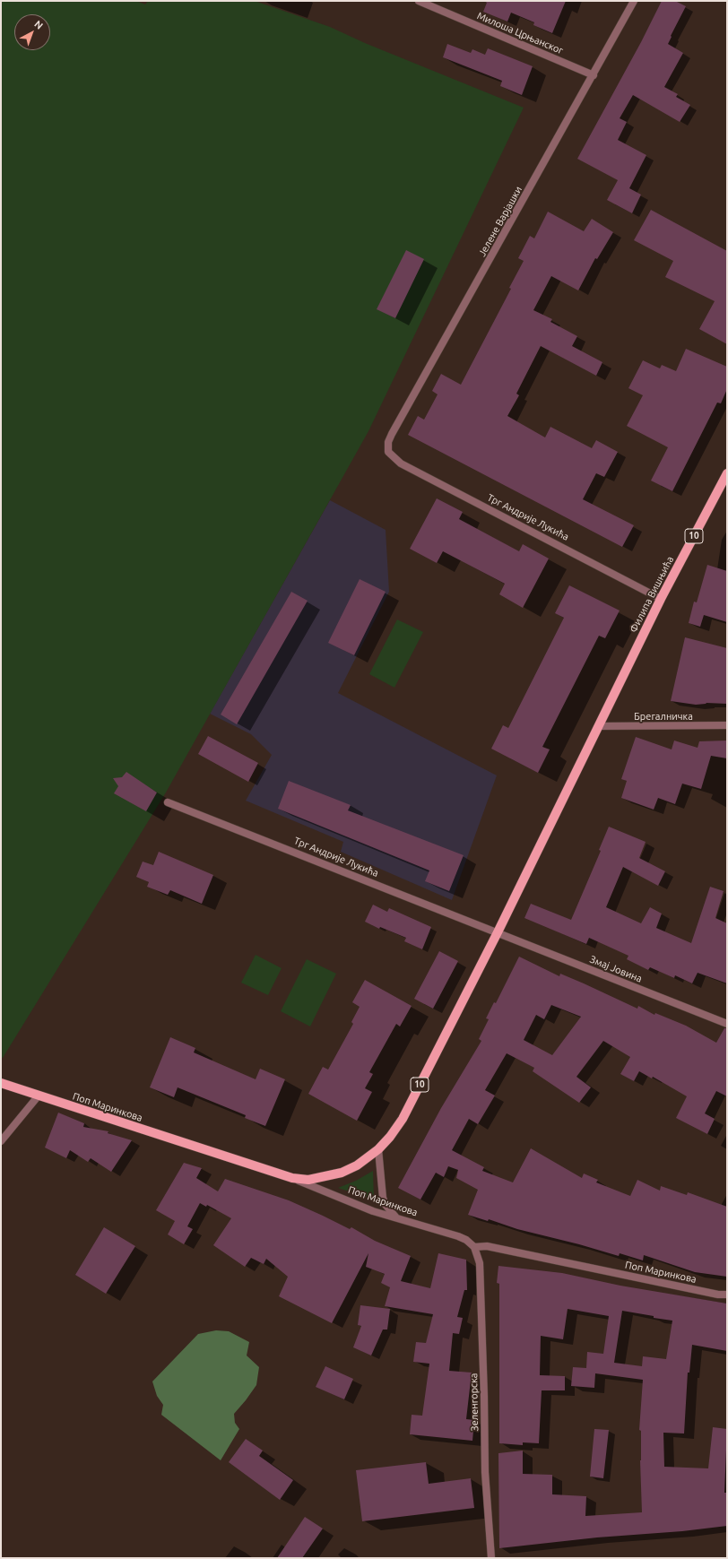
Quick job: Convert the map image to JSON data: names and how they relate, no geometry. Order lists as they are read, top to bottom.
{
  "streets": {
    "main road": ["10", "Филипа Вишњића", "Поп Маринкова"],
    "street": [
      "Милоша Црњанског",
      "Јелене Варјашки",
      "Трг Андрије Лукића",
      "Брегалничка",
      "Змај Јовина",
      "Зеленгорска"
    ]
  },
  "crossings": [
    ["Милоша Црњанског", "Јелене Варјашки"],
    ["Јелене Варјашки", "Трг Андрије Лукића"],
    ["Трг Андрије Лукића", "10"],
    ["Трг Андрије Лукића", "Филипа Вишњића"],
    ["Трг Андрије Лукића", "Змај Јовина"],
    ["10", "Филипа Вишњића"],
    ["10", "Брегалничка"],
    ["10", "Змај Јовина"],
    ["10", "Поп Маринкова"],
    ["Филипа Вишњића", "Брегалничка"],
    ["Поп Маринкова", "Зеленгорска"]
  ],
  "north": "top right"
}
